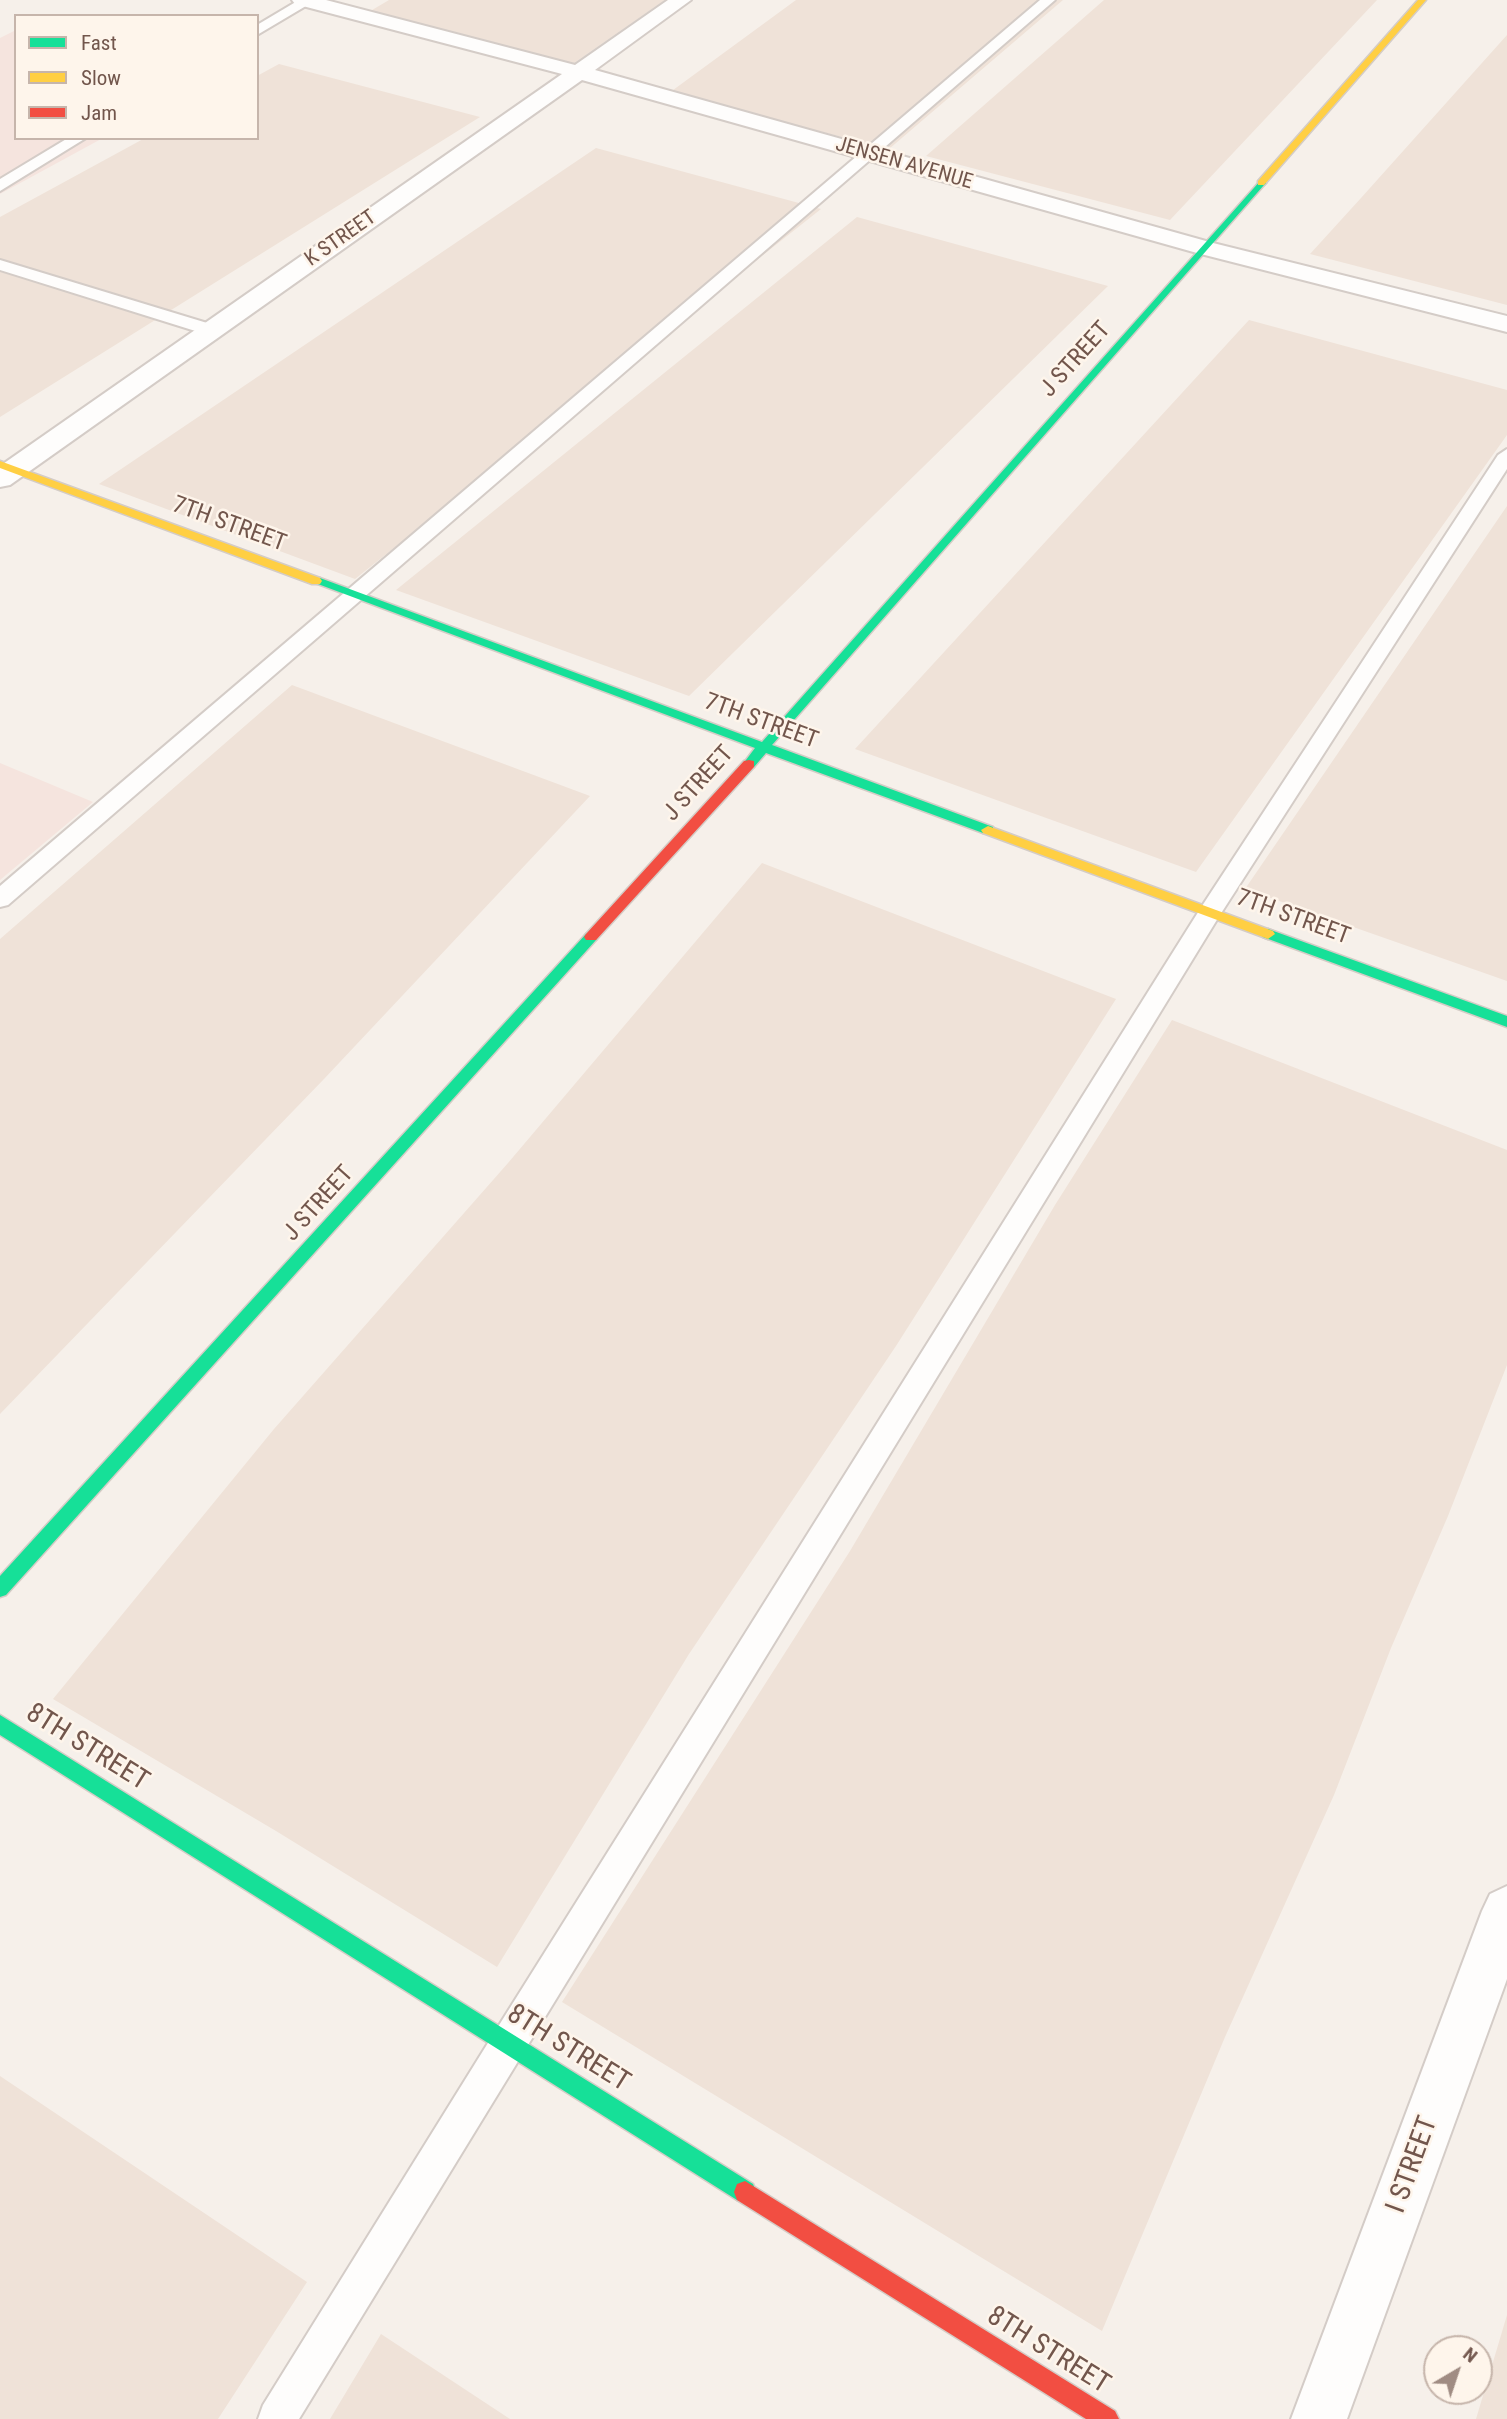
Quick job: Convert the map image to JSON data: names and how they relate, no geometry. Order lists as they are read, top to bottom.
{
  "streets": {
    "street": [
      "JENSEN AVENUE",
      "K STREET",
      "J STREET",
      "7TH STREET",
      "8TH STREET",
      "I STREET"
    ]
  },
  "crossings": [
    ["JENSEN AVENUE", "K STREET"],
    ["JENSEN AVENUE", "J STREET"],
    ["K STREET", "7TH STREET"],
    ["J STREET", "7TH STREET"]
  ],
  "legend": ["Fast", "Slow", "Jam"],
  "north": "top right"
}
